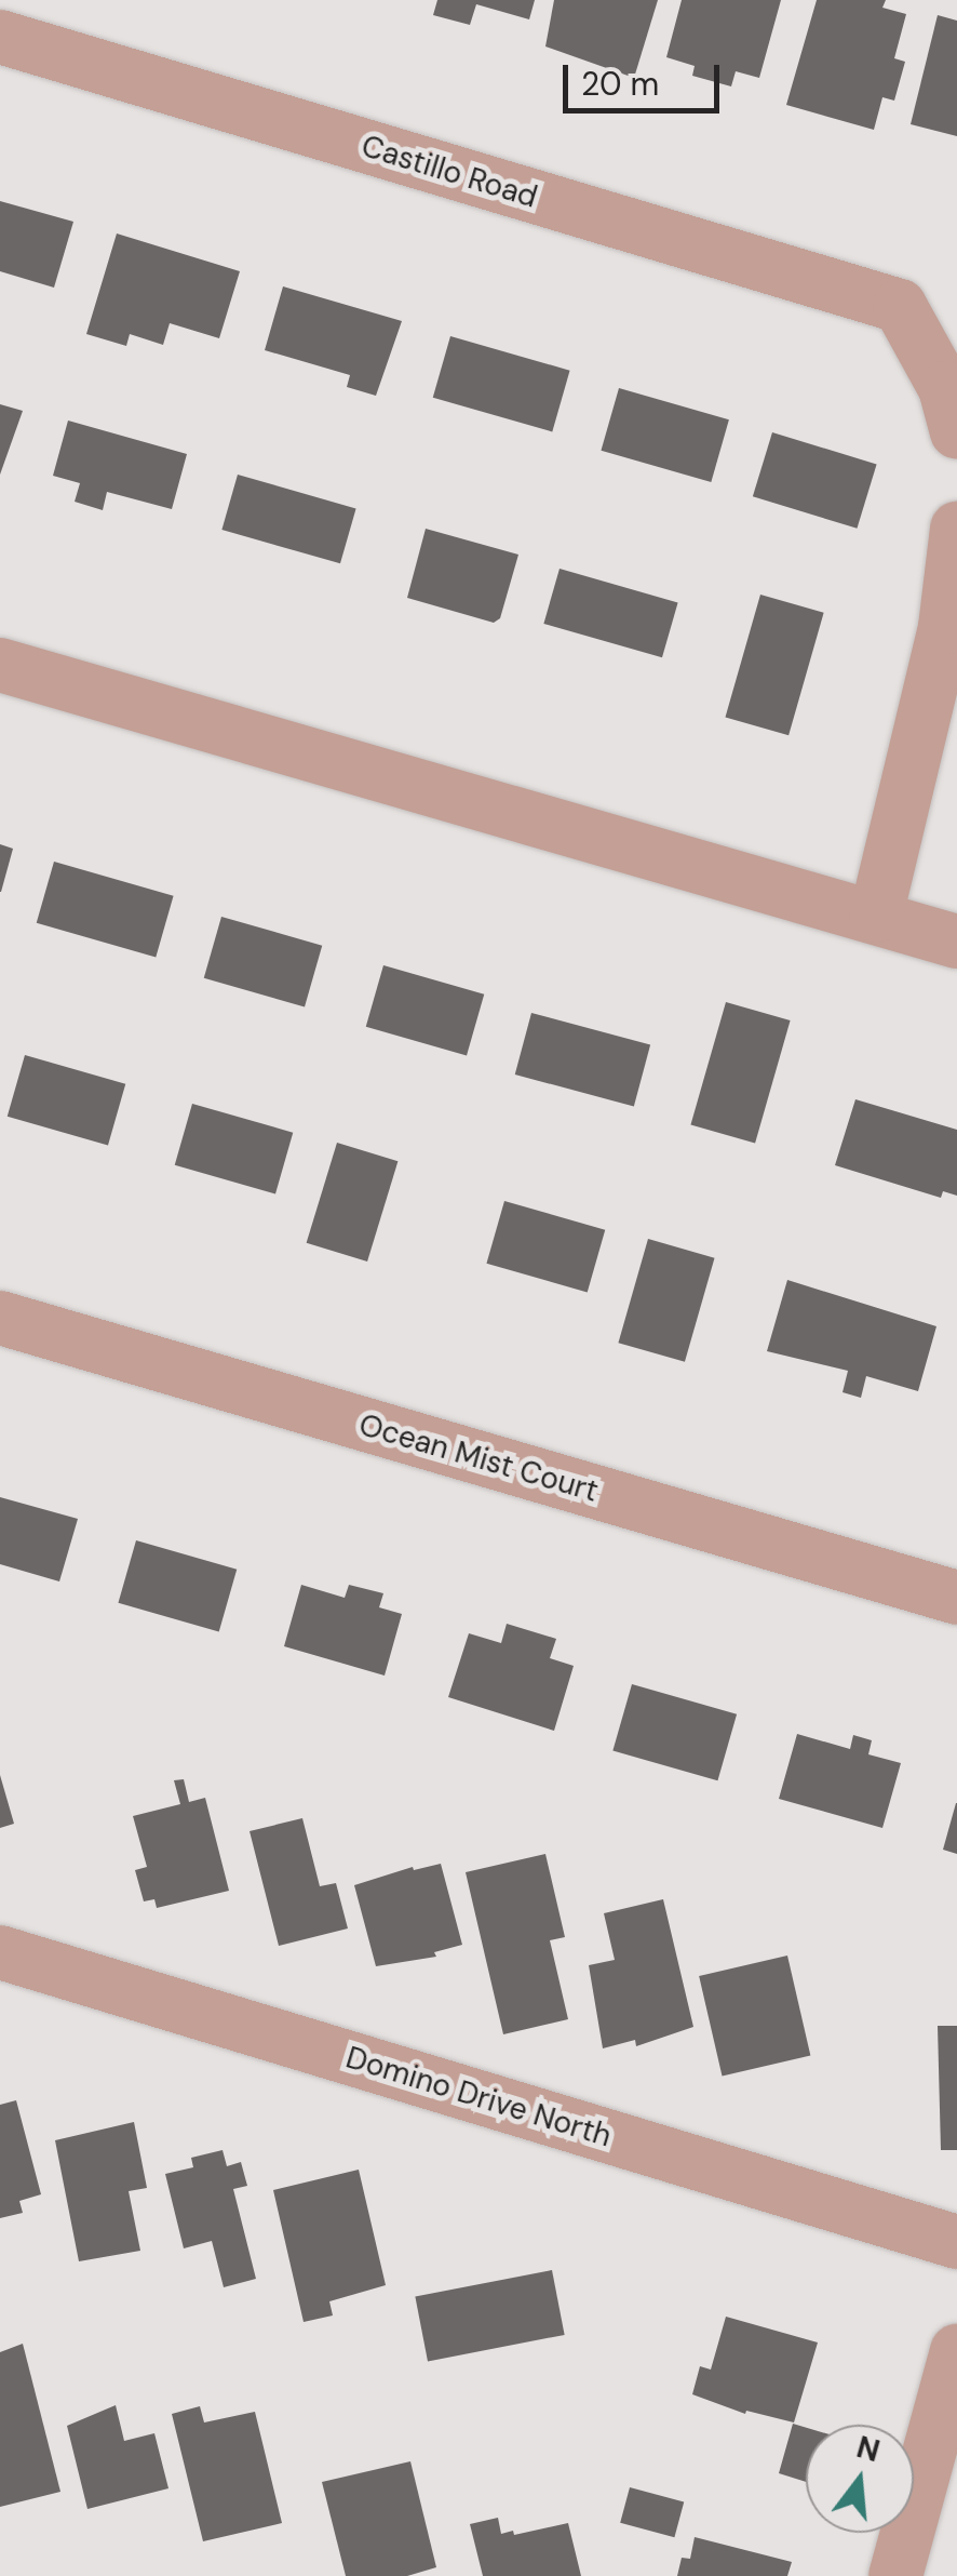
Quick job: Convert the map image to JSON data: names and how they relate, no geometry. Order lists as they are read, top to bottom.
{
  "streets": {
    "street": ["Castillo Road", "Ocean Mist Court", "Domino Drive North"]
  },
  "scale_bar": "20 m",
  "north": "top"
}
